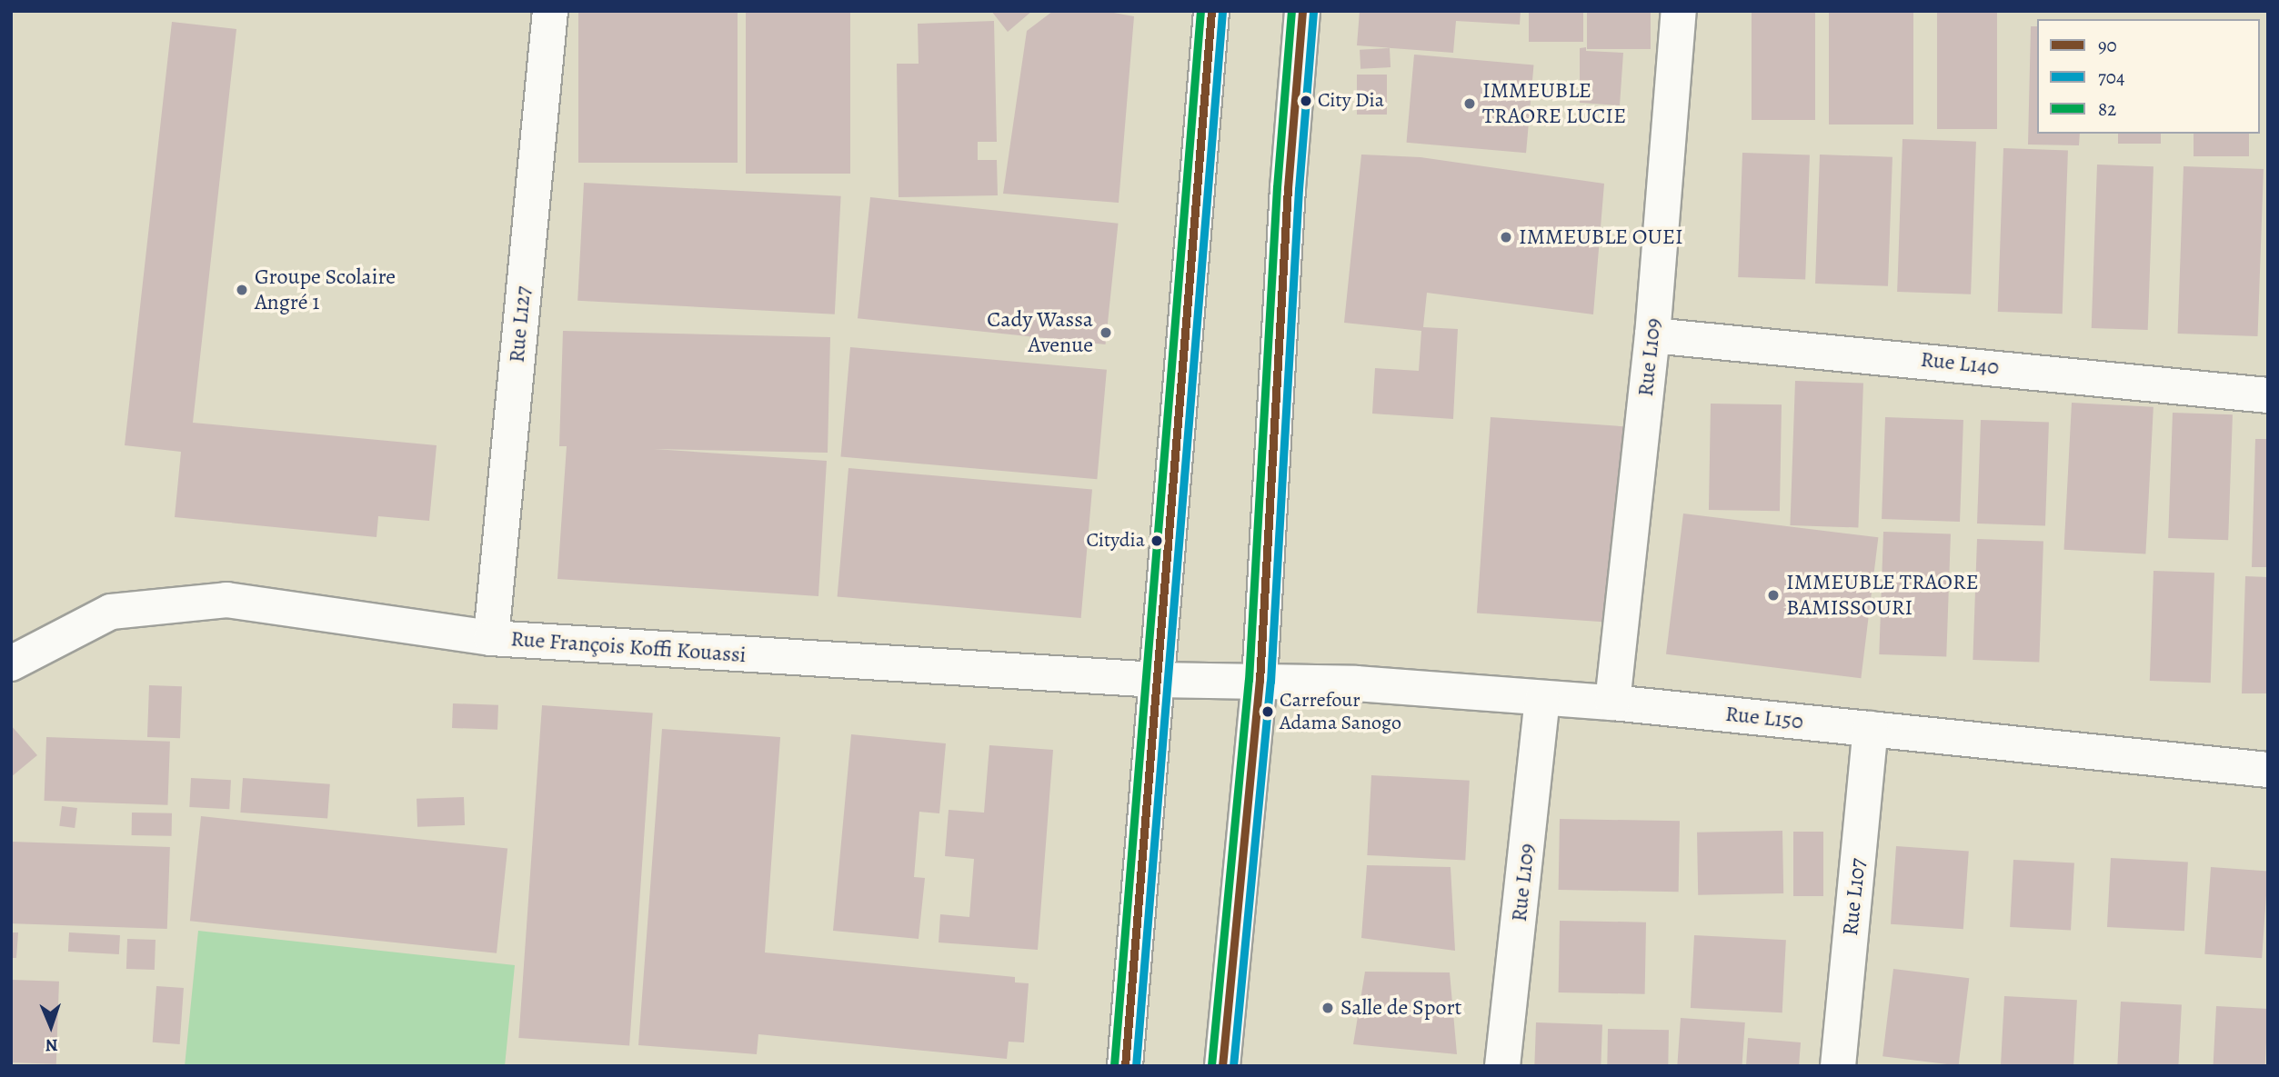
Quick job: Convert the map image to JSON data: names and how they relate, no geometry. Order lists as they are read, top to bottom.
{
  "streets": {
    "street": [
      "Rue L127",
      "Rue L109",
      "Rue L140",
      "Rue François Koffi Kouassi",
      "Rue L150",
      "Rue L107"
    ]
  },
  "crossings": [
    ["Rue L127", "Rue François Koffi Kouassi"],
    ["Rue L109", "Rue L140"],
    ["Rue L109", "Rue L150"],
    ["Rue François Koffi Kouassi", "Rue L150"],
    ["Rue L150", "Rue L107"]
  ],
  "places": [
    "City Dia",
    "IMMEUBLE TRAORE LUCIE",
    "IMMEUBLE OUEI",
    "Groupe Scolaire Angré 1",
    "Cady Wassa Avenue",
    "Citydia",
    "IMMEUBLE TRAORE BAMISSOURI",
    "Carrefour Adama Sanogo",
    "Salle de Sport"
  ],
  "lines": ["transit line 90", "transit line 82", "transit line 704"],
  "legend": ["90", "704", "82"],
  "north": "bottom"
}
